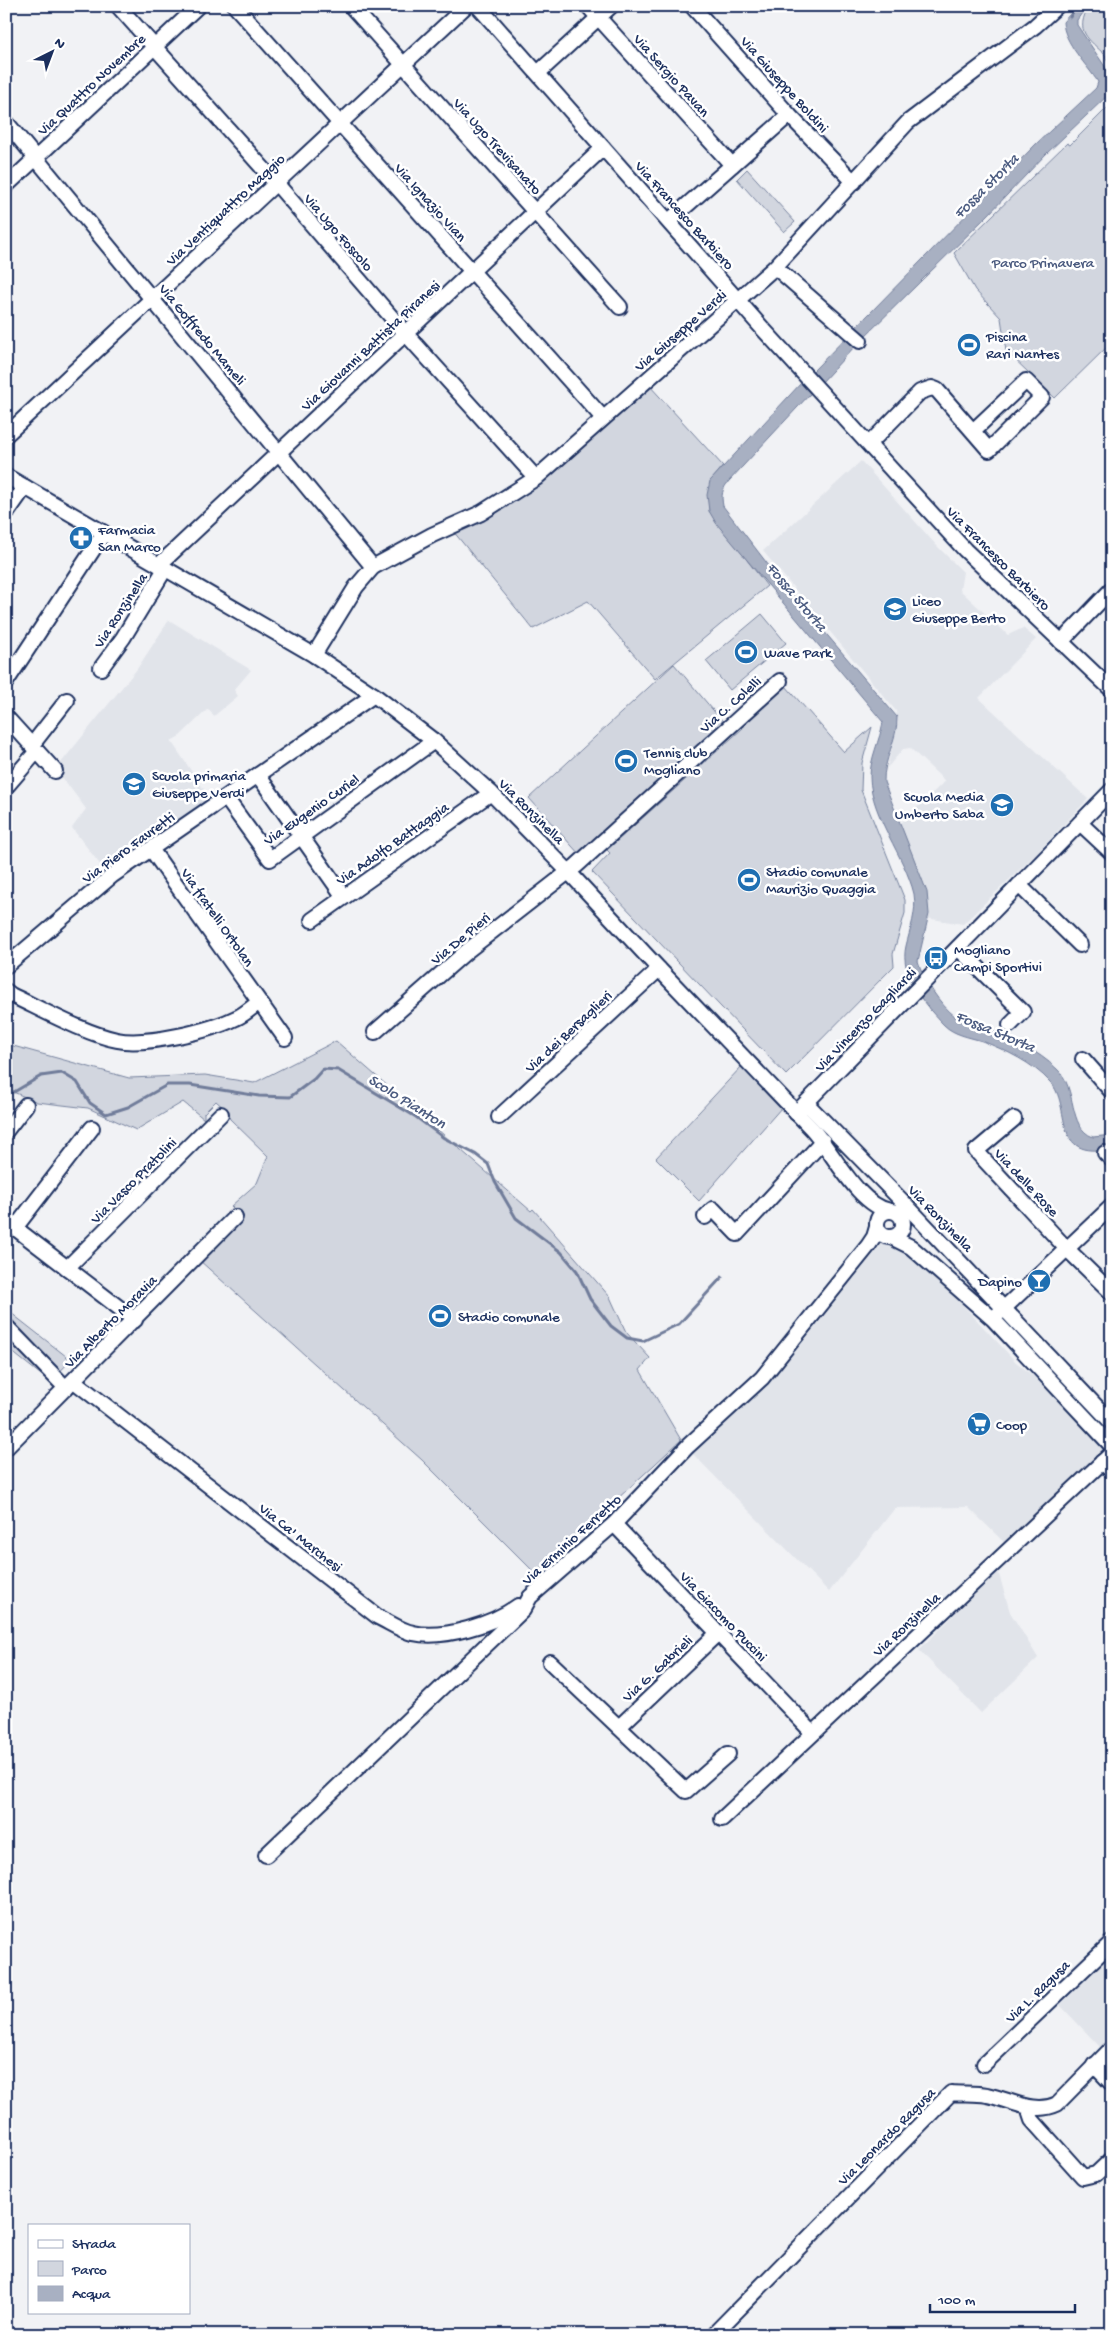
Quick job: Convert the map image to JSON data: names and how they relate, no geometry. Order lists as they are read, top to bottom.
{
  "streets": {
    "street": [
      "Via Sergio Pavan",
      "Via Quattro Novembre",
      "Via Giuseppe Boldini",
      "Via Ugo Trevisanato",
      "Via Ignazio Vian",
      "Via Ventiquattro Maggio",
      "Via Francesco Barbiero",
      "Via Ugo Foscolo",
      "Via Giuseppe Verdi",
      "Via Goffredo Mameli",
      "Via Giovanni Battista Piranesi",
      "Via Ronzinella",
      "Via C. Colelli",
      "Via Eugenio Curiel",
      "Via Adolfo Battaggia",
      "Via Piero Favretti",
      "Via fratelli Ortolan",
      "Via De Pieri",
      "Via Vincenzo Gagliardi",
      "Via dei Bersaglieri",
      "Via Vasco Pratolini",
      "Via delle Rose",
      "Via Alberto Moravia",
      "Via Ca' Marchesi",
      "Via Erminio Ferretto",
      "Via Giacomo Puccini",
      "Via G. Gabrieli",
      "Via L. Ragusa",
      "Via Leonardo Ragusa"
    ]
  },
  "crossings": [
    ["Via Quattro Novembre", "Via Ugo Foscolo"],
    ["Via Quattro Novembre", "Via Goffredo Mameli"],
    ["Via Giuseppe Boldini", "Via Giuseppe Verdi"],
    ["Via Ugo Trevisanato", "Via Ventiquattro Maggio"],
    ["Via Ugo Trevisanato", "Via Giovanni Battista Piranesi"],
    ["Via Ignazio Vian", "Via Ventiquattro Maggio"],
    ["Via Ignazio Vian", "Via Giuseppe Verdi"],
    ["Via Ignazio Vian", "Via Giovanni Battista Piranesi"],
    ["Via Ventiquattro Maggio", "Via Ugo Foscolo"],
    ["Via Ventiquattro Maggio", "Via Goffredo Mameli"],
    ["Via Francesco Barbiero", "Via Giuseppe Verdi"],
    ["Via Francesco Barbiero", "Via Giovanni Battista Piranesi"],
    ["Via Ugo Foscolo", "Via Giuseppe Verdi"],
    ["Via Ugo Foscolo", "Via Giovanni Battista Piranesi"],
    ["Via Giuseppe Verdi", "Via Goffredo Mameli"],
    ["Via Giuseppe Verdi", "Via Ronzinella"],
    ["Via Goffredo Mameli", "Via Giovanni Battista Piranesi"],
    ["Via Giovanni Battista Piranesi", "Via Ronzinella"],
    ["Via Ronzinella", "Via C. Colelli"],
    ["Via Ronzinella", "Via Eugenio Curiel"],
    ["Via Ronzinella", "Via Adolfo Battaggia"],
    ["Via Ronzinella", "Via Piero Favretti"],
    ["Via Ronzinella", "Via De Pieri"],
    ["Via Ronzinella", "Via Vincenzo Gagliardi"],
    ["Via Ronzinella", "Via dei Bersaglieri"],
    ["Via Ronzinella", "Via Erminio Ferretto"],
    ["Via C. Colelli", "Via De Pieri"],
    ["Via Eugenio Curiel", "Via Piero Favretti"],
    ["Via Piero Favretti", "Via fratelli Ortolan"],
    ["Via Alberto Moravia", "Via Ca' Marchesi"],
    ["Via Ca' Marchesi", "Via Erminio Ferretto"],
    ["Via Erminio Ferretto", "Via Giacomo Puccini"],
    ["Via Giacomo Puccini", "Via G. Gabrieli"]
  ],
  "water": ["Fossa Storta", "Scolo Pianton"],
  "parks": ["Parco Primavera"],
  "places": {
    "sports": [
      "Piscina Rari Nantes",
      "Wave Park",
      "Tennis club Mogliano",
      "Stadio comunale Maurizio Quaggia",
      "Stadio comunale"
    ],
    "pharmacy": ["Farmacia San Marco"],
    "school or university": ["Liceo Giuseppe Berto", "Scuola primaria Giuseppe Verdi", "Scuola Media Umberto Saba"],
    "bus stop": ["Mogliano Campi Sportivi"],
    "bar": ["Dapino"],
    "supermarket": ["Coop"]
  },
  "legend": ["Strada", "Parco", "Acqua"],
  "scale_bar": "100 m",
  "north": "top right"
}
